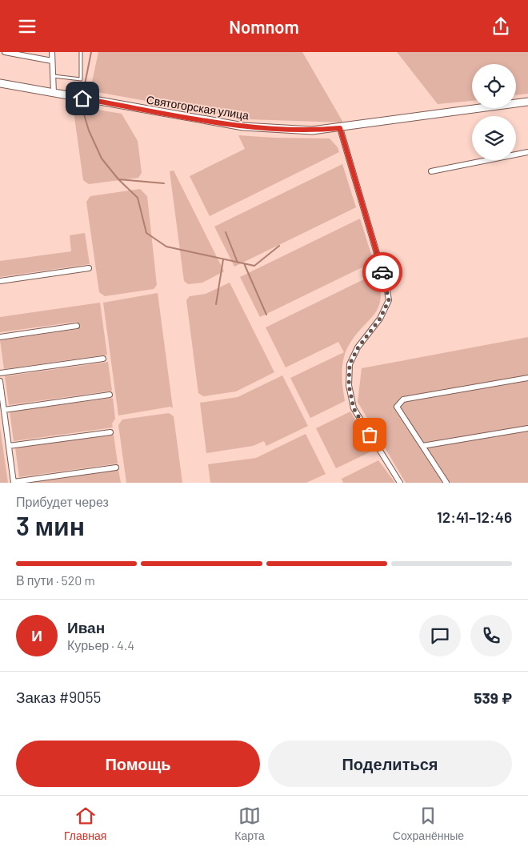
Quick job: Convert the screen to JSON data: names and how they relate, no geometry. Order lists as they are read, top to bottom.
{
  "streets": {
    "street": ["Святогорская улица"]
  },
  "page": {
    "header": "Nomnom",
    "heading": ["3 мин", "Прибудет через", "12:41–12:46"],
    "panel": [
      "Иван",
      "Курьер · 4.4",
      "Заказ #9055",
      "539 ₽"
    ],
    "bar": "В пути · 520 m",
    "round": "И",
    "buttons": ["Помощь", "Поделиться"],
    "tabs": ["Главная", "Карта", "Сохранённые"]
  }
}
